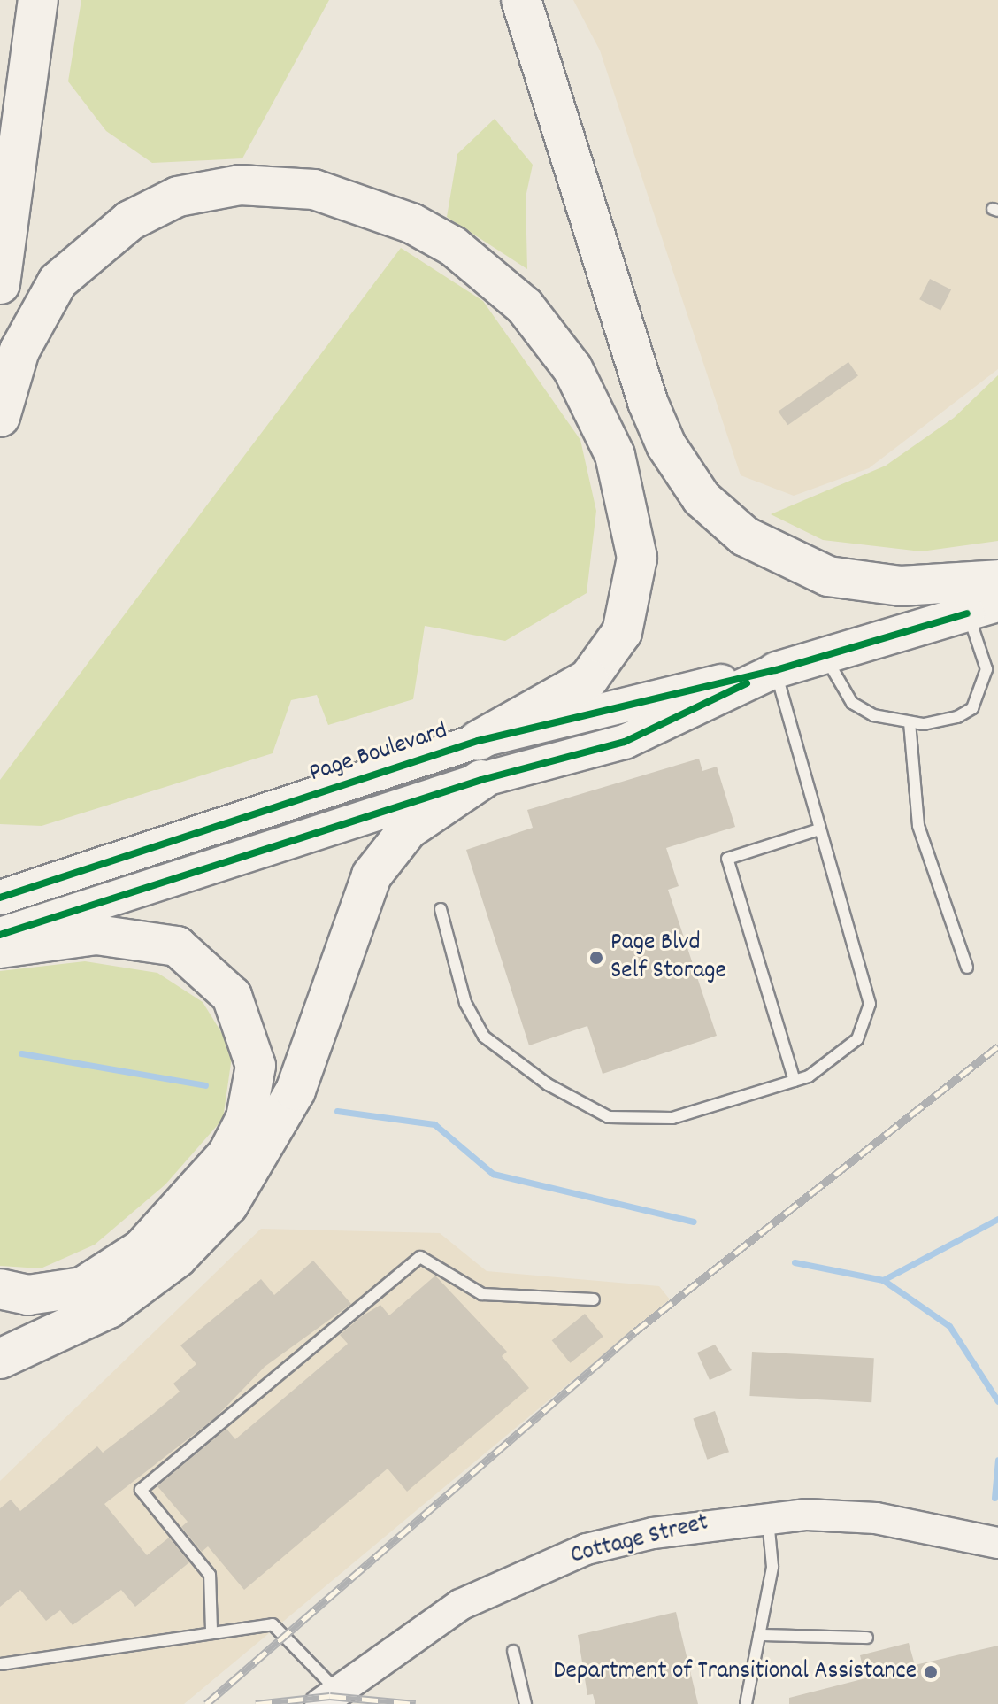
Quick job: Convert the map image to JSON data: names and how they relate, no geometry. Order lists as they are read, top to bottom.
{
  "streets": {
    "highway": ["Page Boulevard"],
    "main road": ["Cottage Street"]
  },
  "places": ["Page Blvd Self Storage", "Department of Transitional Assistance"]
}
